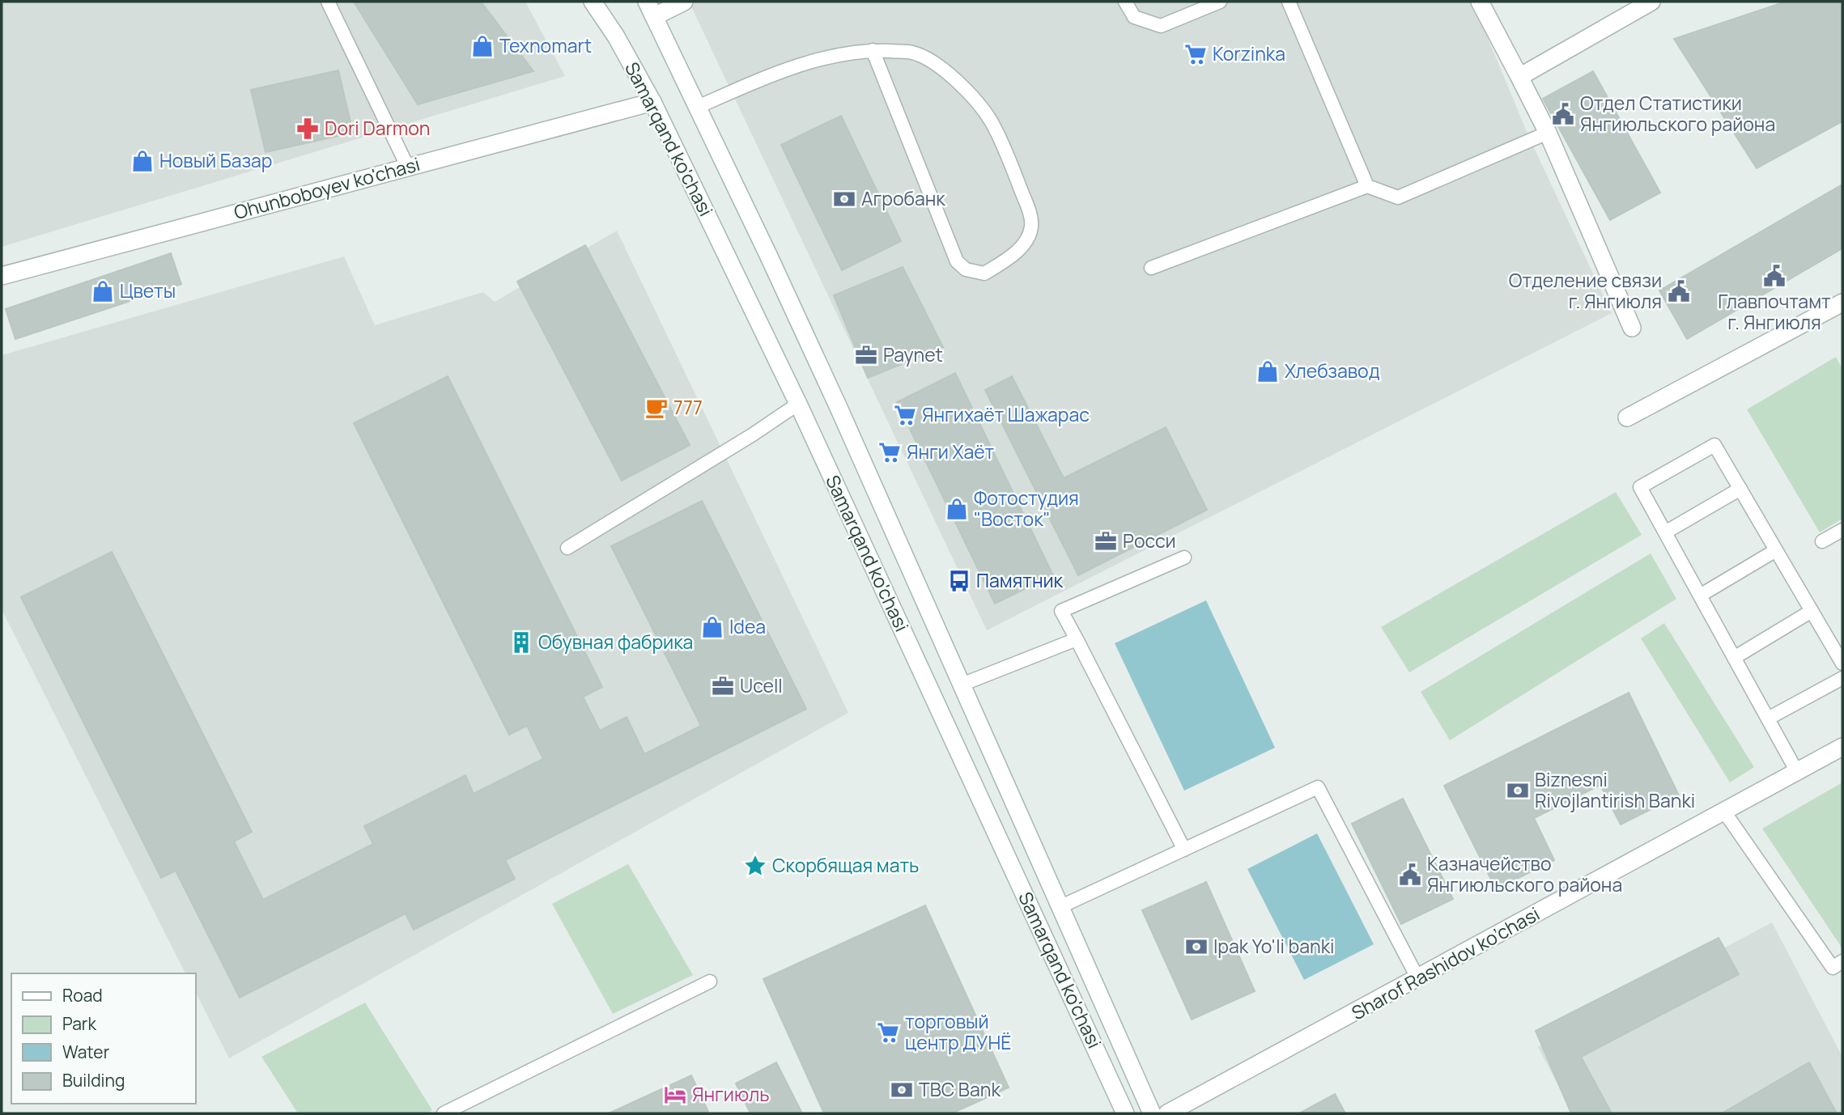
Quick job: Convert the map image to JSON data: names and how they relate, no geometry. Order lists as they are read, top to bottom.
{
  "streets": {
    "main road": ["Samarqand ko'chasi", "Ohunboboyev ko'chasi", "Sharof Rashidov ko’chasi"]
  },
  "crossings": [
    ["Samarqand ko'chasi", "Ohunboboyev ko'chasi"]
  ],
  "places": {
    "shop": [
      "Texnomart",
      "Новый Базар",
      "Цветы",
      "Хлебзавод",
      "Фотостудия \"Восток\"",
      "Idea"
    ],
    "supermarket": [
      "Korzinka",
      "Янгихаёт Шажарас",
      "Янги Хаёт",
      "торговый центр ДУНЁ"
    ],
    "public building": [
      "Отдел Статистики Янгиюльского района",
      "Главпочтамт г. Янгиюля",
      "Отделение связи г. Янгиюля",
      "Казначейство Янгиюльского района"
    ],
    "pharmacy": ["Dori Darmon"],
    "bank": [
      "Агробанк",
      "Biznesni Rivojlantirish Banki",
      "Ipak Yo'li banki",
      "TBC Bank"
    ],
    "office": ["Paynet", "Росси", "Ucell"],
    "cafe": ["777"],
    "bus stop": ["Памятник"],
    "building": ["Обувная фабрика"],
    "place": ["Скорбящая мать"],
    "hotel": ["Янгиюль"]
  },
  "legend": [
    "Road",
    "Park",
    "Water",
    "Building"
  ]
}
